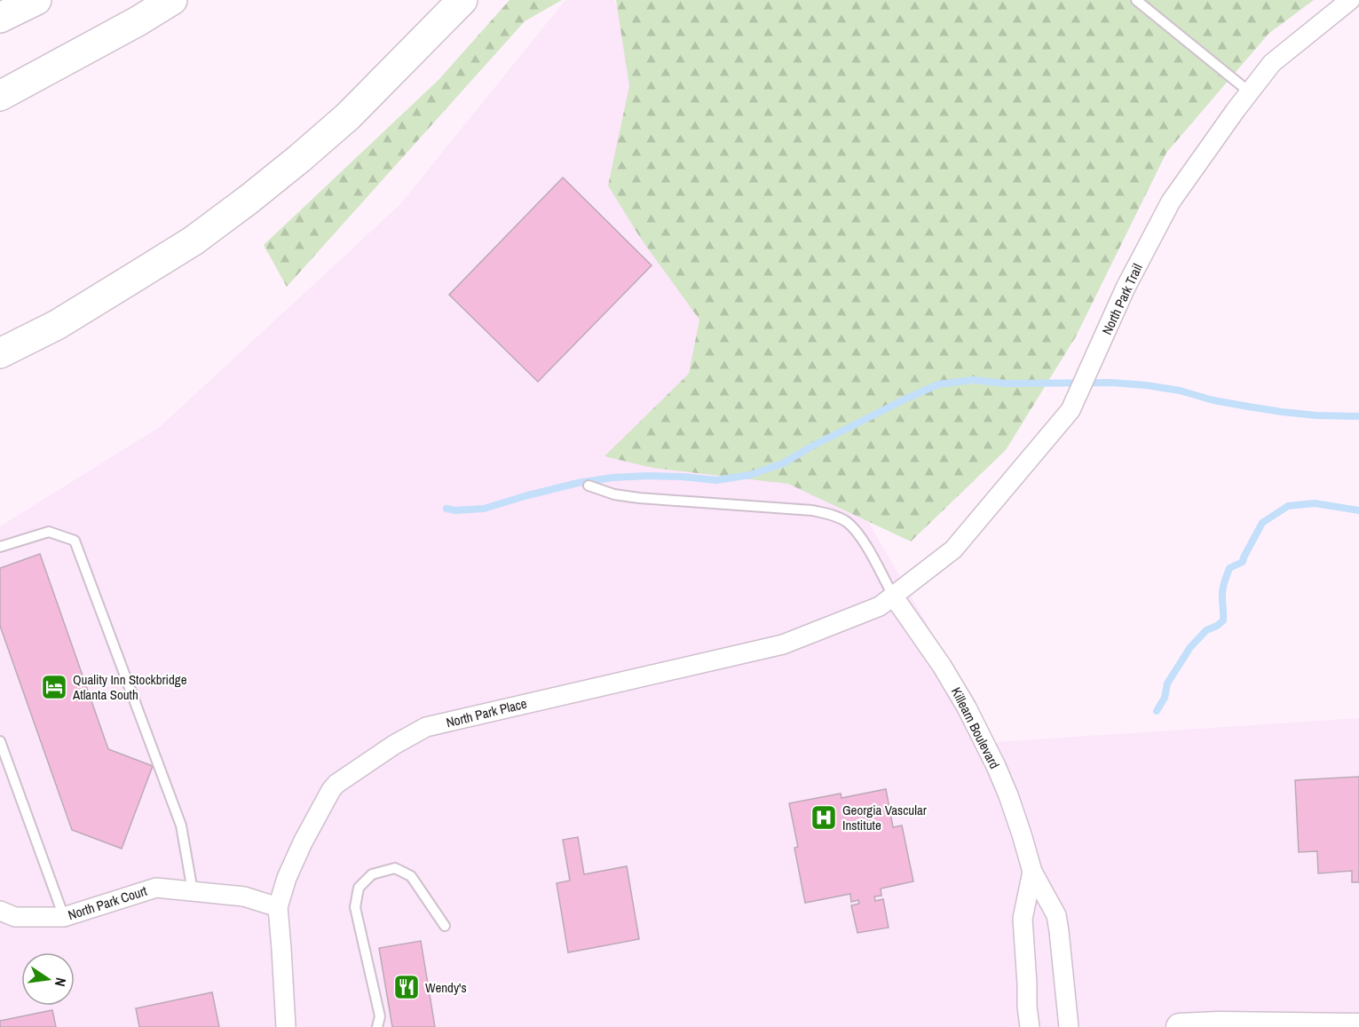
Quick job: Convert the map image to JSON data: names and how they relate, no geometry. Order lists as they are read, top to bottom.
{
  "streets": {
    "street": [
      "North Park Trail",
      "North Park Place",
      "Killearn Boulevard",
      "North Park Court"
    ]
  },
  "crossings": [
    ["North Park Trail", "North Park Place"],
    ["North Park Trail", "Killearn Boulevard"],
    ["North Park Place", "Killearn Boulevard"],
    ["North Park Place", "North Park Court"]
  ],
  "places": {
    "hotel": ["Quality Inn Stockbridge Atlanta South"],
    "hospital": ["Georgia Vascular Institute"],
    "restaurant": ["Wendy's"]
  },
  "north": "right"
}
